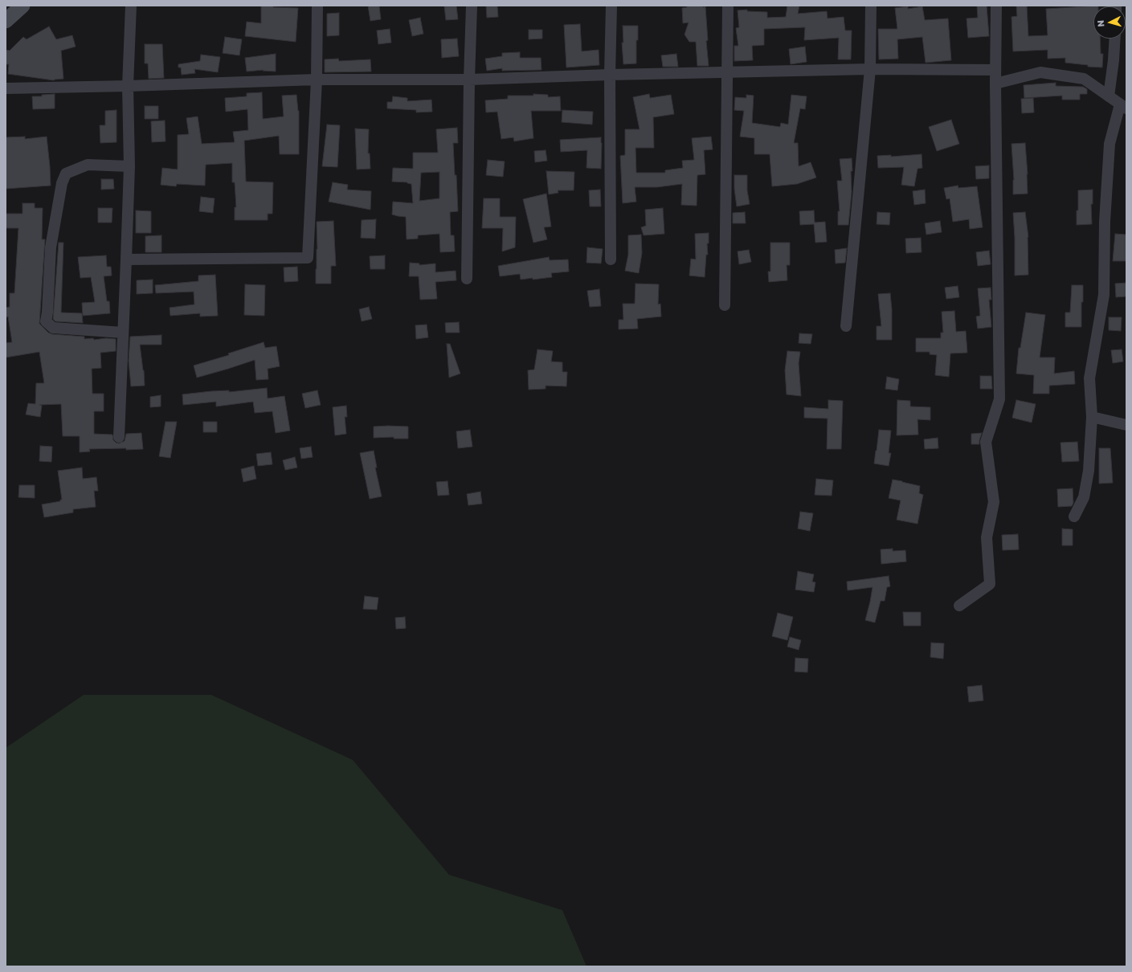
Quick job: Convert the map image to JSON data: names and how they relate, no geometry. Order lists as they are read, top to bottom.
{
  "north": "left"
}
